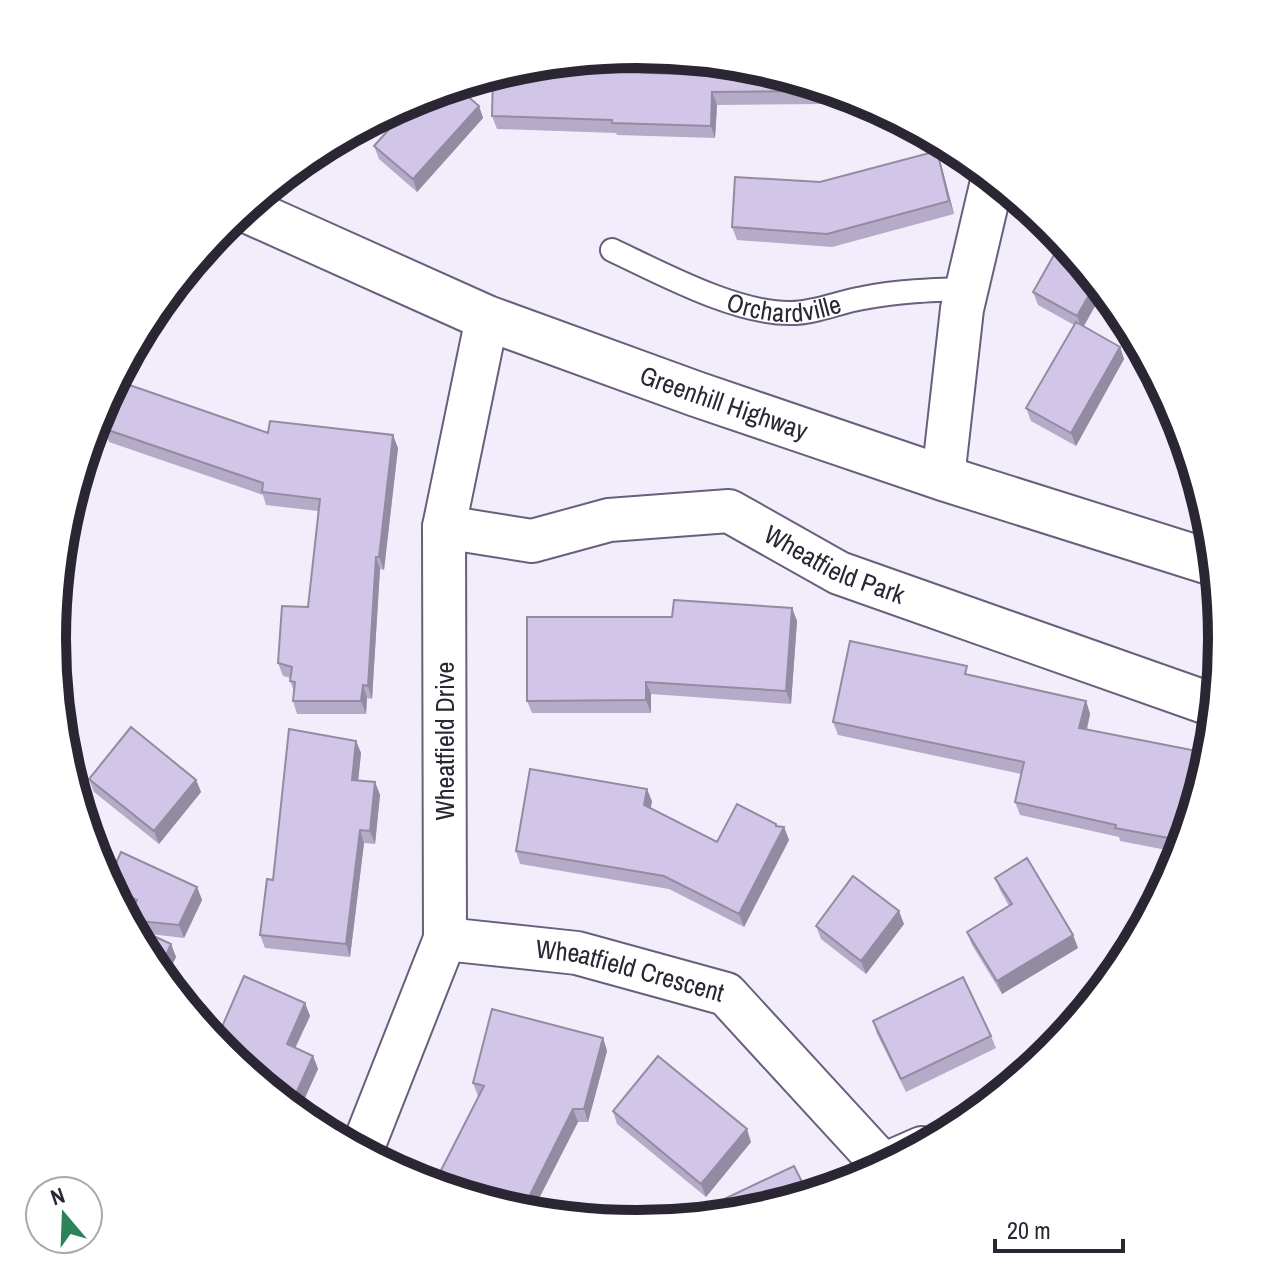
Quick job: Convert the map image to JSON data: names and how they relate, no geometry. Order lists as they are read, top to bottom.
{
  "streets": {
    "main road": ["Greenhill Highway"],
    "street": ["Wheatfield Park", "Wheatfield Drive", "Wheatfield Crescent"],
    "lane": ["Orchardville"]
  },
  "crossings": [
    ["Greenhill Highway", "Wheatfield Drive"],
    ["Wheatfield Park", "Wheatfield Drive"],
    ["Wheatfield Drive", "Wheatfield Crescent"]
  ],
  "scale_bar": "20 m",
  "north": "top"
}
